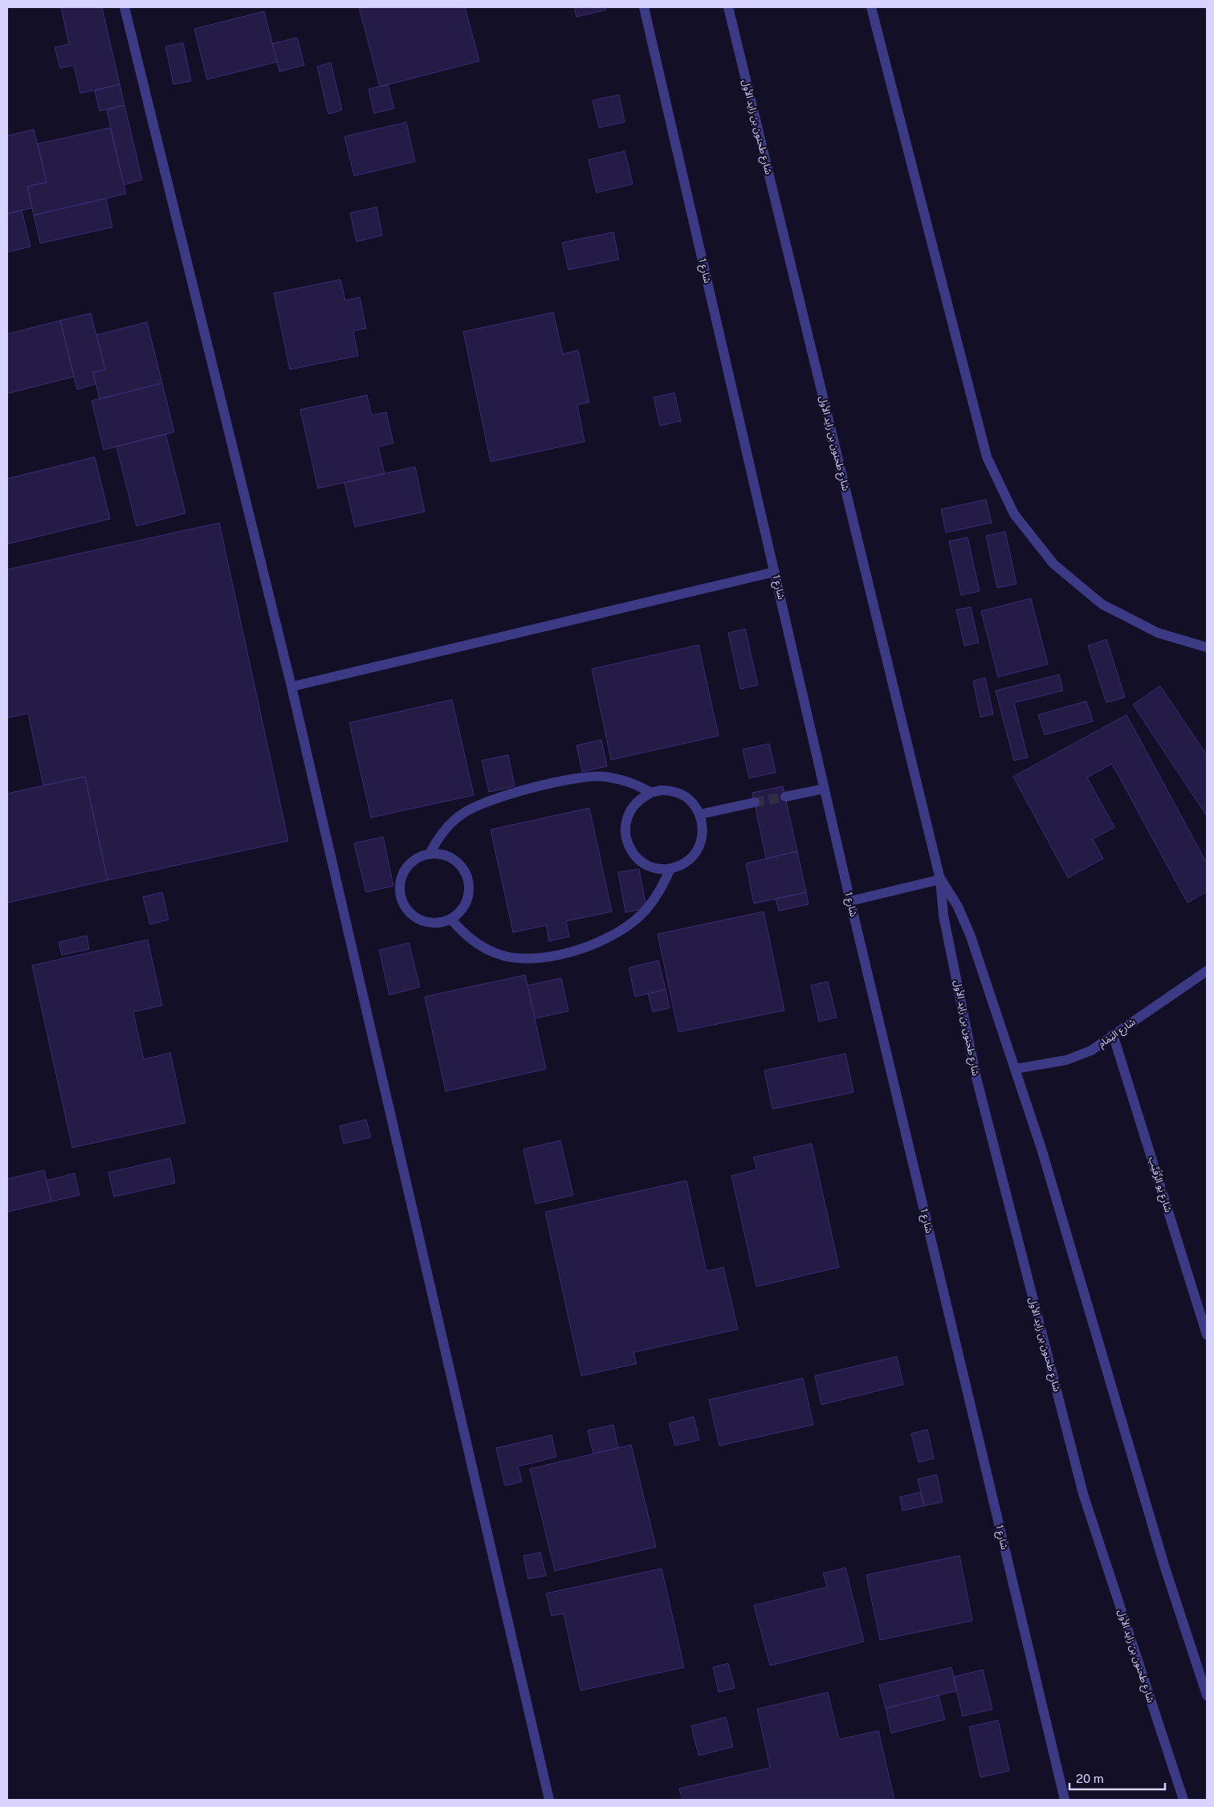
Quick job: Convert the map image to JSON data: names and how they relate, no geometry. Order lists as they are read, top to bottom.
{
  "streets": {
    "street": [
      "شارع طحنون بن زايد الأول",
      "شارع 1",
      "شارع اليَمَام",
      "شارع يَو الرِّقَيِّب"
    ]
  },
  "crossings": [
    ["شارع طحنون بن زايد الأول", "شارع اليَمَام"],
    ["شارع اليَمَام", "شارع يَو الرِّقَيِّب"]
  ],
  "scale_bar": "20 m"
}
